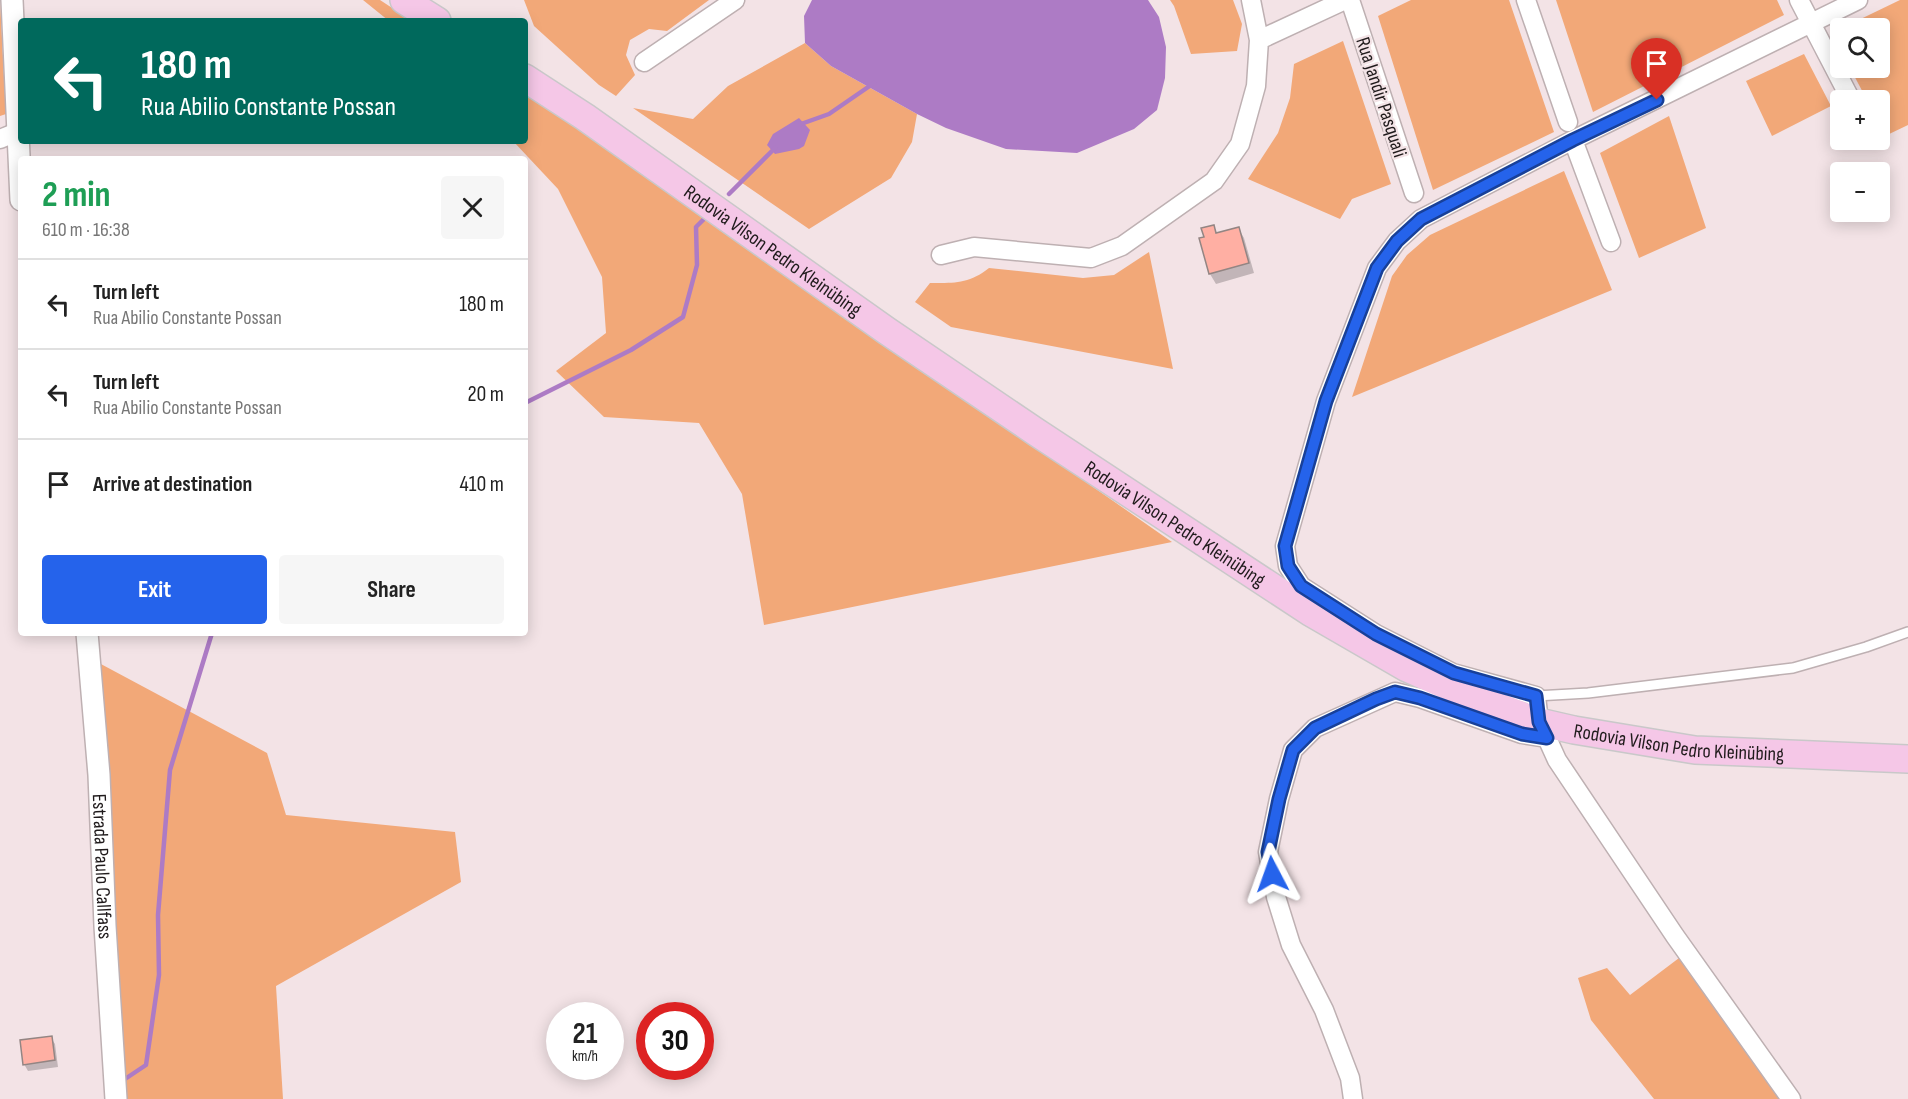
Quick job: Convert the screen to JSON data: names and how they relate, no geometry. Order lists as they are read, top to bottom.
{
  "streets": {
    "main road": ["Rodovia Vilson Pedro Kleinübing"],
    "street": ["Rua Jandir Pasquali", "Estrada Paulo Callfass"]
  },
  "page": {
    "map_buttons": ["+", "−"],
    "turn": ["180 m", "Rua Abilio Constante Possan"],
    "heading": ["2 min", "610 m · 16:38"],
    "list": [
      {
        "name": "Turn left",
        "note": "Rua Abilio Constante Possan",
        "value": "180 m"
      },
      {
        "name": "Turn left",
        "note": "Rua Abilio Constante Possan",
        "value": "20 m"
      },
      {
        "name": "Arrive at destination",
        "value": "410 m"
      }
    ],
    "buttons": ["Exit", "Share"],
    "speed": "21 km/h",
    "limit": "30"
  }
}
